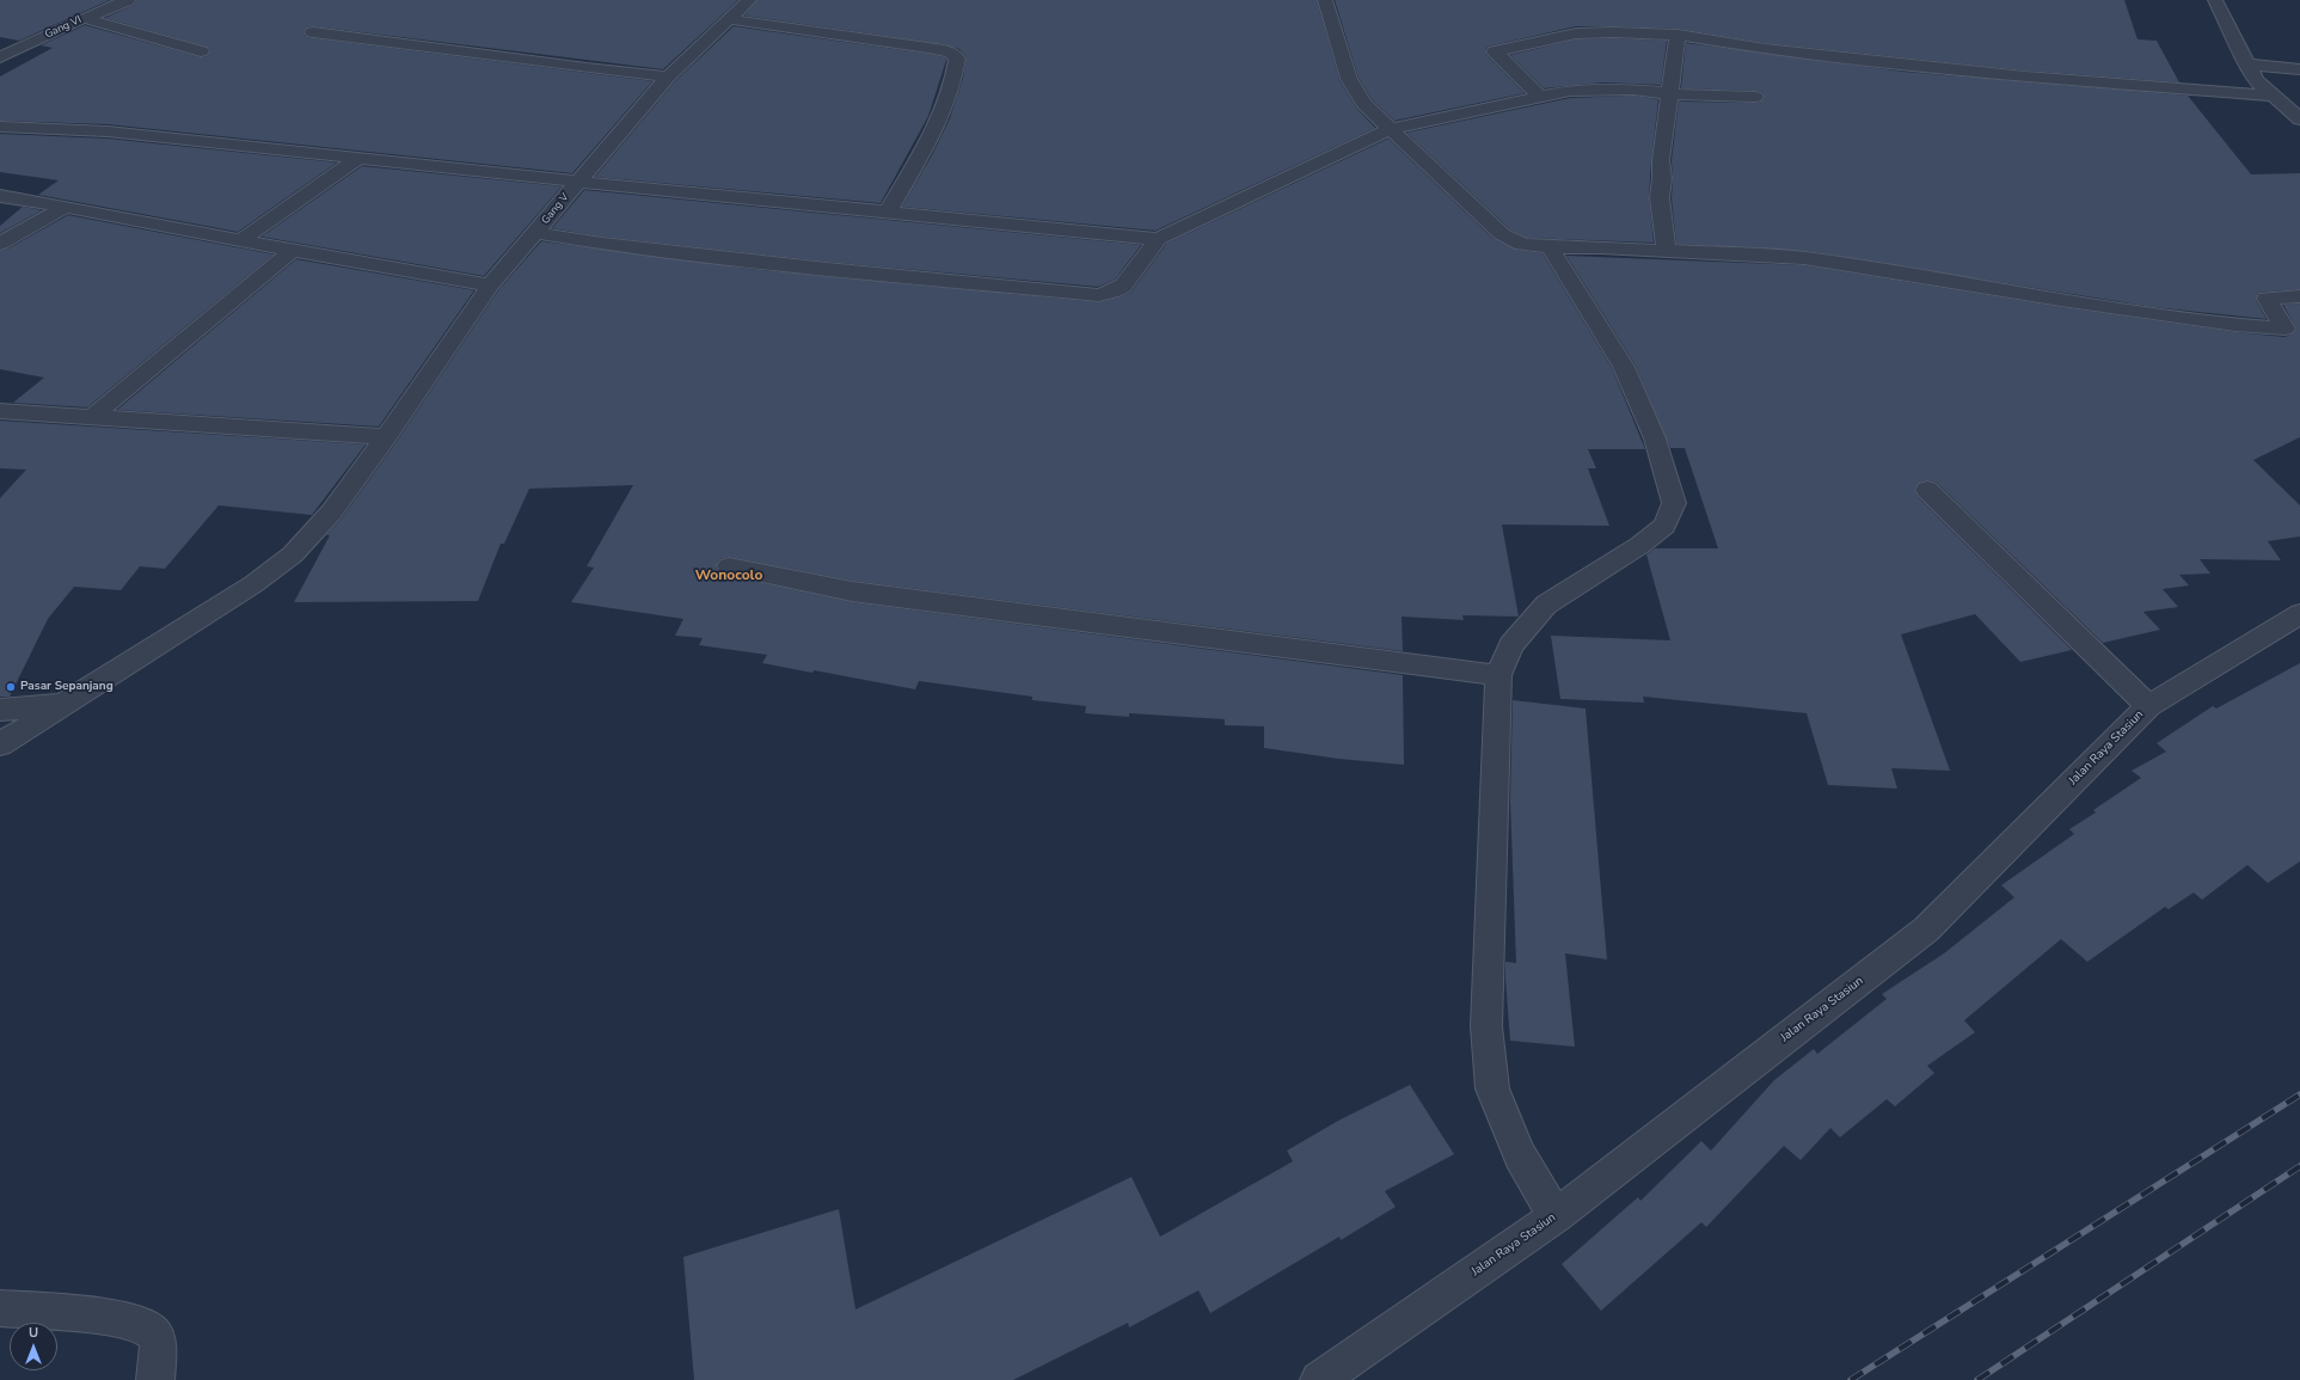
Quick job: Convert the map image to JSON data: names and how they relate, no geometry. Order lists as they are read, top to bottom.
{
  "streets": {
    "street": ["Gang VI", "Gang V", "Jalan Raya Stasiun"]
  },
  "districts": ["Wonocolo"],
  "places": ["Pasar Sepanjang"],
  "north": "top"
}
